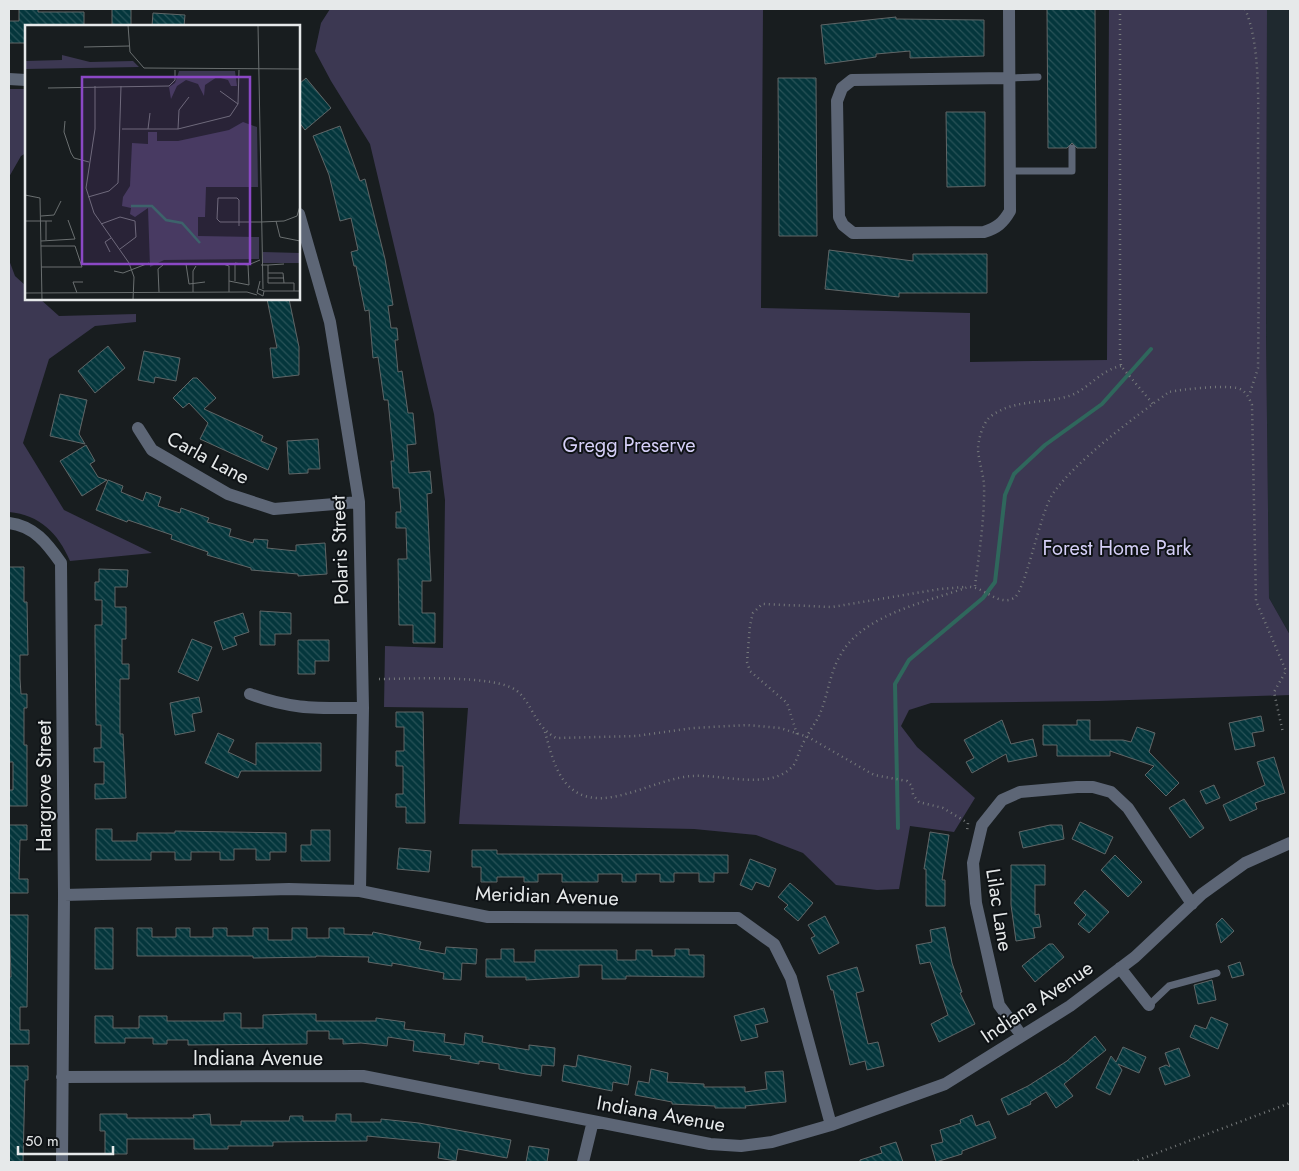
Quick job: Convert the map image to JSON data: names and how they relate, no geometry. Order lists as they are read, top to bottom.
{
  "streets": {
    "street": [
      "Carla Lane",
      "Polaris Street",
      "Hargrove Street",
      "Meridian Avenue",
      "Lilac Lane",
      "Indiana Avenue"
    ]
  },
  "crossings": [
    ["Carla Lane", "Polaris Street"],
    ["Polaris Street", "Meridian Avenue"],
    ["Hargrove Street", "Meridian Avenue"],
    ["Hargrove Street", "Indiana Avenue"],
    ["Meridian Avenue", "Indiana Avenue"],
    ["Lilac Lane", "Indiana Avenue"]
  ],
  "parks": ["Gregg Preserve", "Forest Home Park"],
  "scale_bar": "50 m"
}
